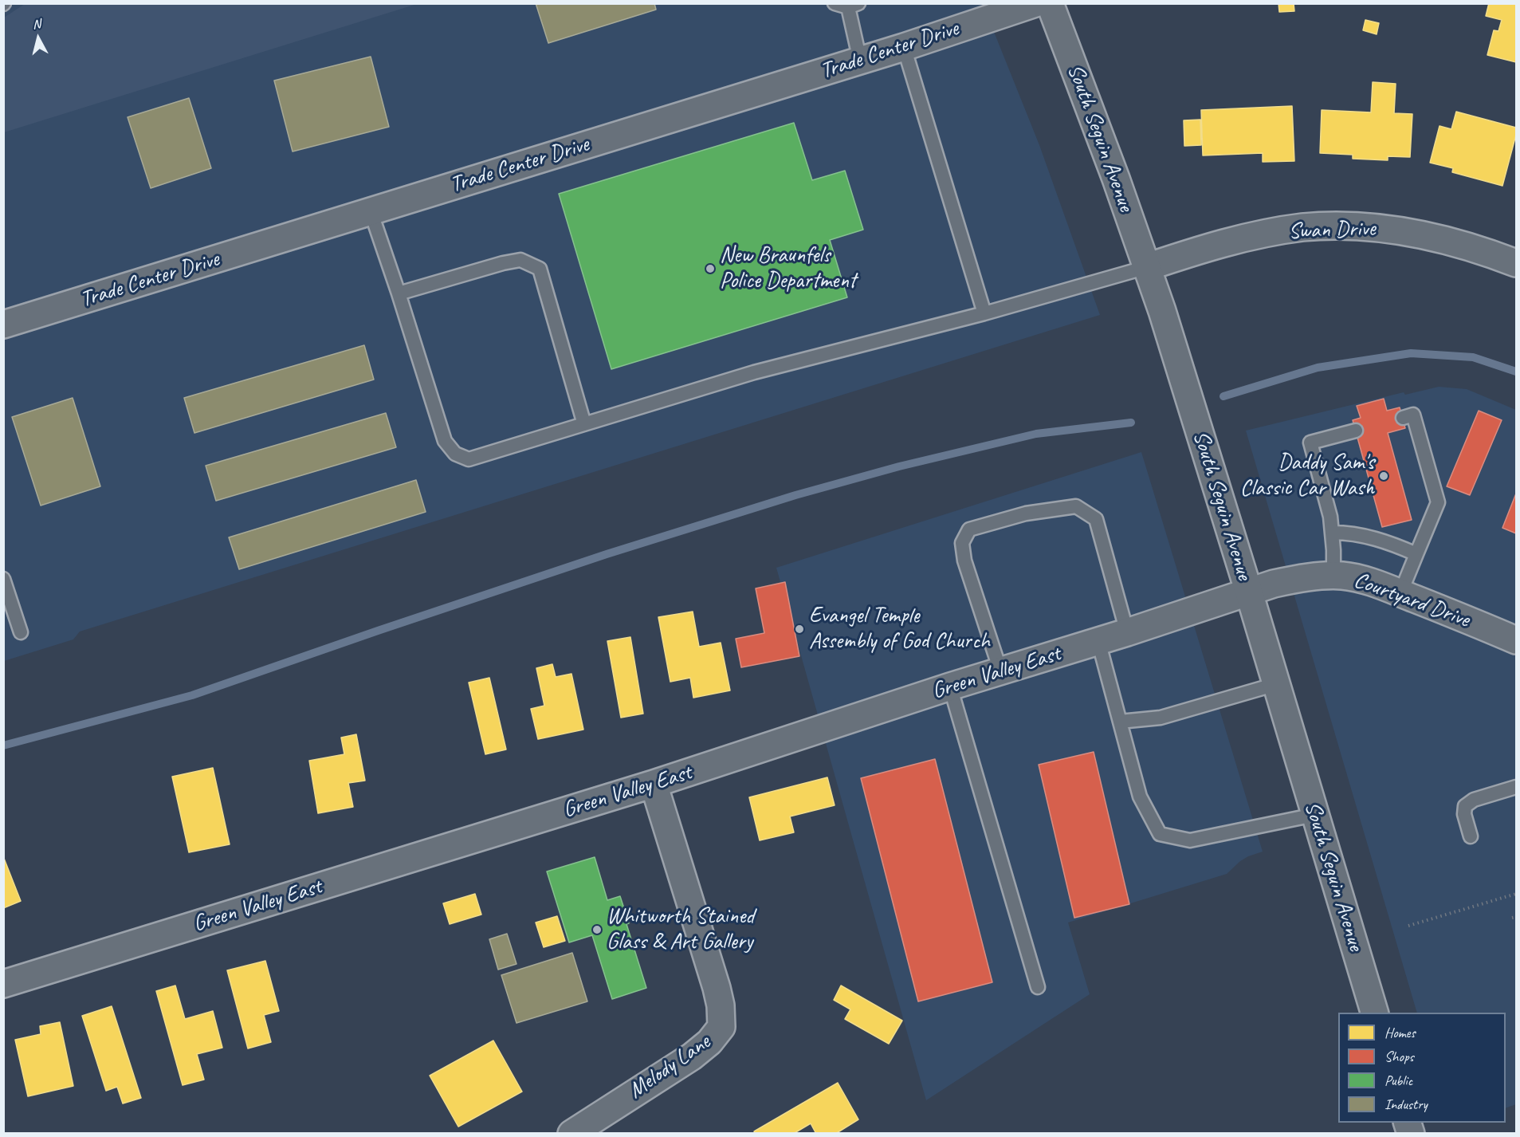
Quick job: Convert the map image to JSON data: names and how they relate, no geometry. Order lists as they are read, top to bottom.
{
  "streets": {
    "street": [
      "Trade Center Drive",
      "South Seguin Avenue",
      "Swan Drive",
      "Courtyard Drive",
      "Green Valley East",
      "Melody Lane"
    ]
  },
  "crossings": [
    ["South Seguin Avenue", "Swan Drive"],
    ["South Seguin Avenue", "Courtyard Drive"],
    ["South Seguin Avenue", "Green Valley East"],
    ["Courtyard Drive", "Green Valley East"],
    ["Green Valley East", "Melody Lane"]
  ],
  "places": [
    "New Braunfels Police Department",
    "Daddy Sam's Classic Car Wash",
    "Evangel Temple Assembly of God Church",
    "Whitworth Stained Glass & Art Gallery"
  ],
  "legend": [
    "Homes",
    "Shops",
    "Public",
    "Industry"
  ],
  "north": "top"
}
